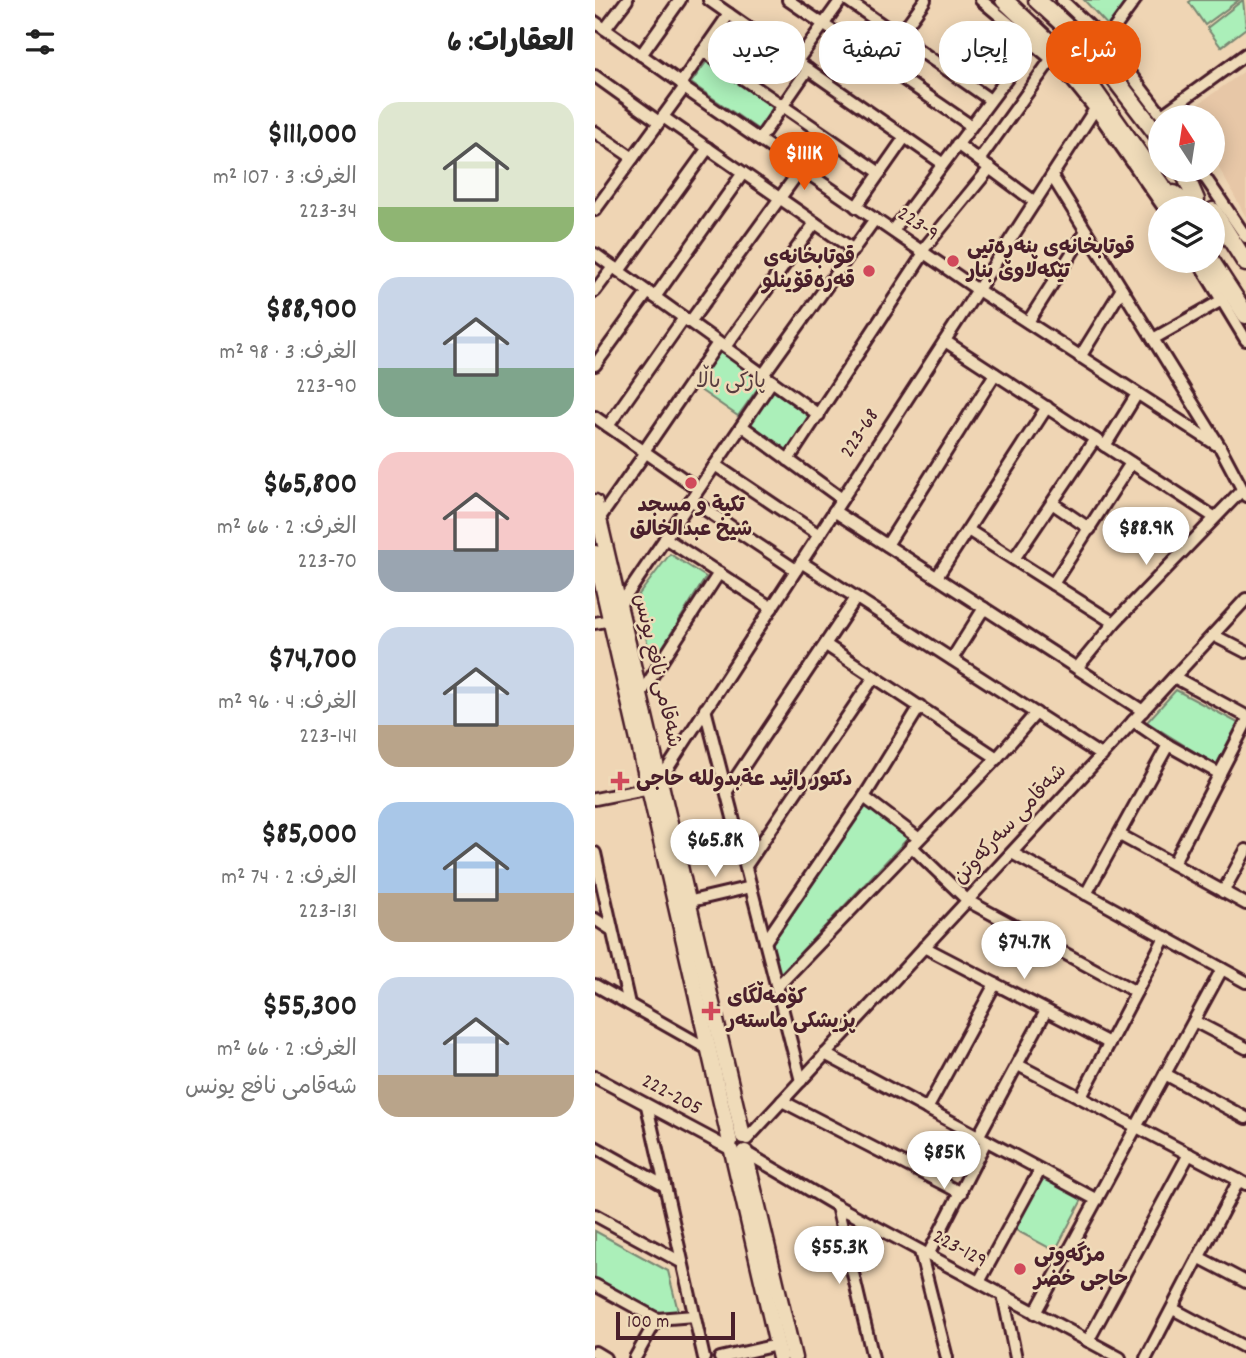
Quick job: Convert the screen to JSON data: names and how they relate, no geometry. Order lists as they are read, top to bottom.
{
  "streets": {
    "main road": ["شەقامی نافع یونس"],
    "street": [
      "223-9",
      "223-68",
      "شەقامی سەرکەوتن",
      "222-205",
      "223-129"
    ]
  },
  "crossings": [
    ["223-9", "223-68"],
    ["223-68", "شەقامی نافع یونس"],
    ["شەقامی نافع یونس", "شەقامی سەرکەوتن"],
    ["شەقامی نافع یونس", "222-205"],
    ["شەقامی نافع یونس", "223-129"],
    ["شەقامی سەرکەوتن", "222-205"],
    ["شەقامی سەرکەوتن", "223-129"],
    ["222-205", "223-129"]
  ],
  "parks": ["پارکی باڵا"],
  "places": {
    "other": [
      "قوتابخانەی بنەڕەتیی تێکەڵاوی بنار",
      "قوتابخانەی قەرەقۆینلو",
      "تكية و مسجد شيخ عبدالخالق",
      "مزگه‌وتی حاجی خضر"
    ],
    "health": ["دكتور رائيد عةبدولله حاجى", "کۆمەڵگای پزیشکی ماستەر"]
  },
  "scale_bar": "100 m",
  "north": "top",
  "page": {
    "heading": "العقارات: 6",
    "chip": [
      "شراء",
      "إيجار",
      "تصفية",
      "جديد"
    ],
    "list": [
      {
        "name": "$111,000",
        "note": "الغرف: 3 · 107 m² · 223-34"
      },
      {
        "name": "$88,900",
        "note": "الغرف: 3 · 98 m² · 223-90"
      },
      {
        "name": "$65,800",
        "note": "الغرف: 2 · 66 m² · 223-70"
      },
      {
        "name": "$74,700",
        "note": "الغرف: 4 · 96 m² · 223-141"
      },
      {
        "name": "$85,000",
        "note": "الغرف: 2 · 74 m² · 223-131"
      },
      {
        "name": "$55,300",
        "note": "الغرف: 2 · 66 m² · شەقامی نافع یونس"
      }
    ],
    "price": [
      "$111K",
      "$88.9K",
      "$65.8K",
      "$74.7K",
      "$85K",
      "$55.3K"
    ],
    "scale": "100 m"
  }
}
